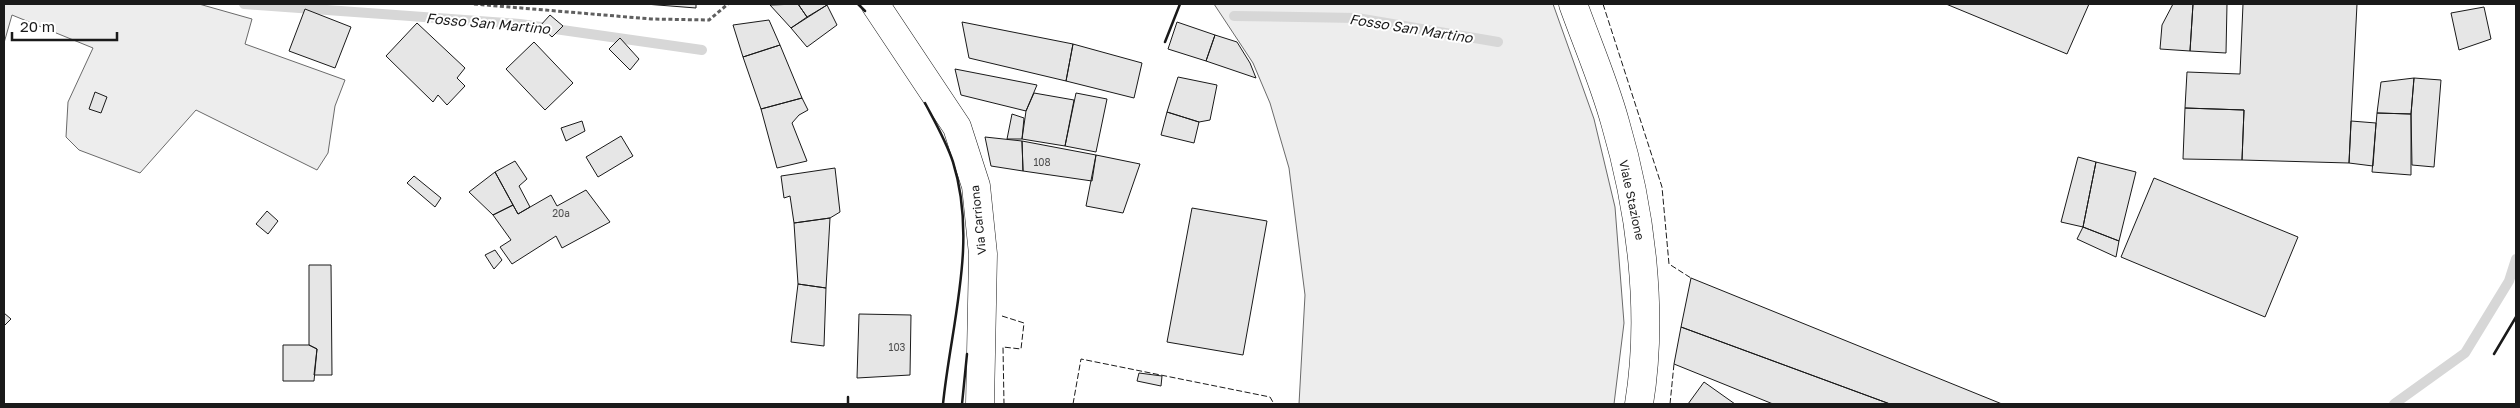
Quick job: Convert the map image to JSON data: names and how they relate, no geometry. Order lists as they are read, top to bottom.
{
  "streets": {
    "main road": ["Viale Stazione", "Via Carriona"]
  },
  "water": ["Fosso San Martino"],
  "house_numbers": ["108", "20a", "103"],
  "scale_bar": "20 m"
}
